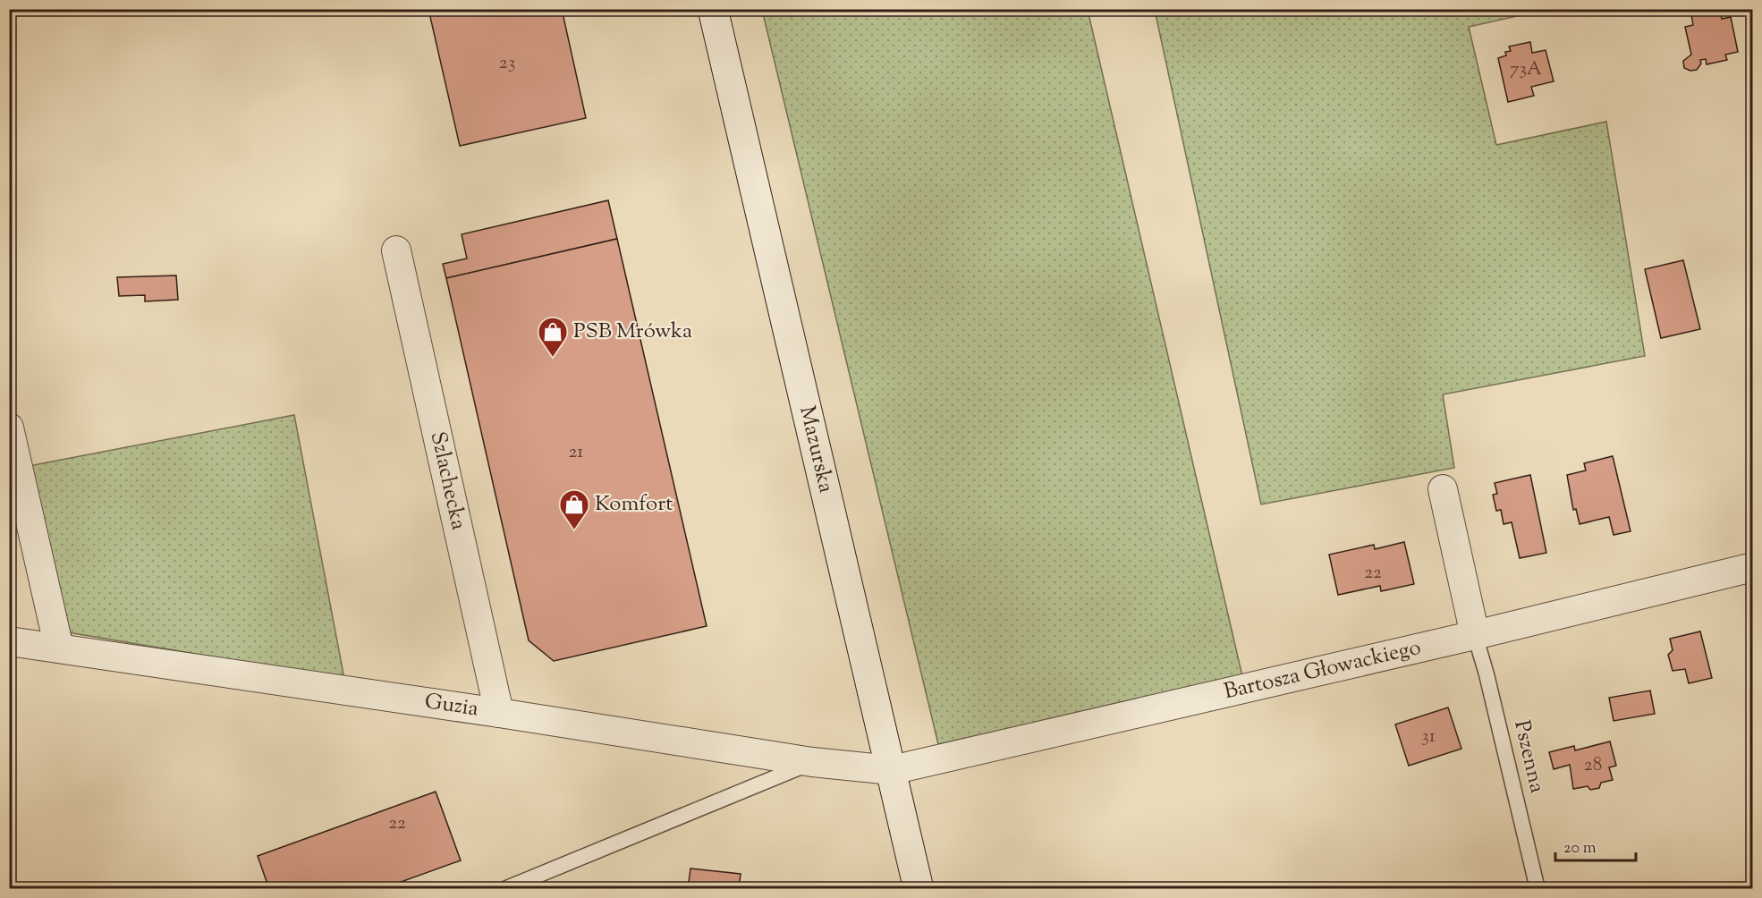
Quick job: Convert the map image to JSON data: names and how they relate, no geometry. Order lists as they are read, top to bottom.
{
  "streets": {
    "main road": ["Mazurska"],
    "street": ["Szlachecka", "Bartosza Głowackiego", "Guzia"],
    "lane": ["Pszenna"]
  },
  "crossings": [
    ["Mazurska", "Bartosza Głowackiego"],
    ["Mazurska", "Guzia"],
    ["Szlachecka", "Guzia"],
    ["Bartosza Głowackiego", "Guzia"],
    ["Bartosza Głowackiego", "Pszenna"]
  ],
  "places": {
    "shop": ["PSB Mrówka", "Komfort"]
  },
  "house_numbers": [
    "23",
    "73A",
    "21",
    "22",
    "31",
    "28",
    "22"
  ],
  "scale_bar": "20 m"
}
